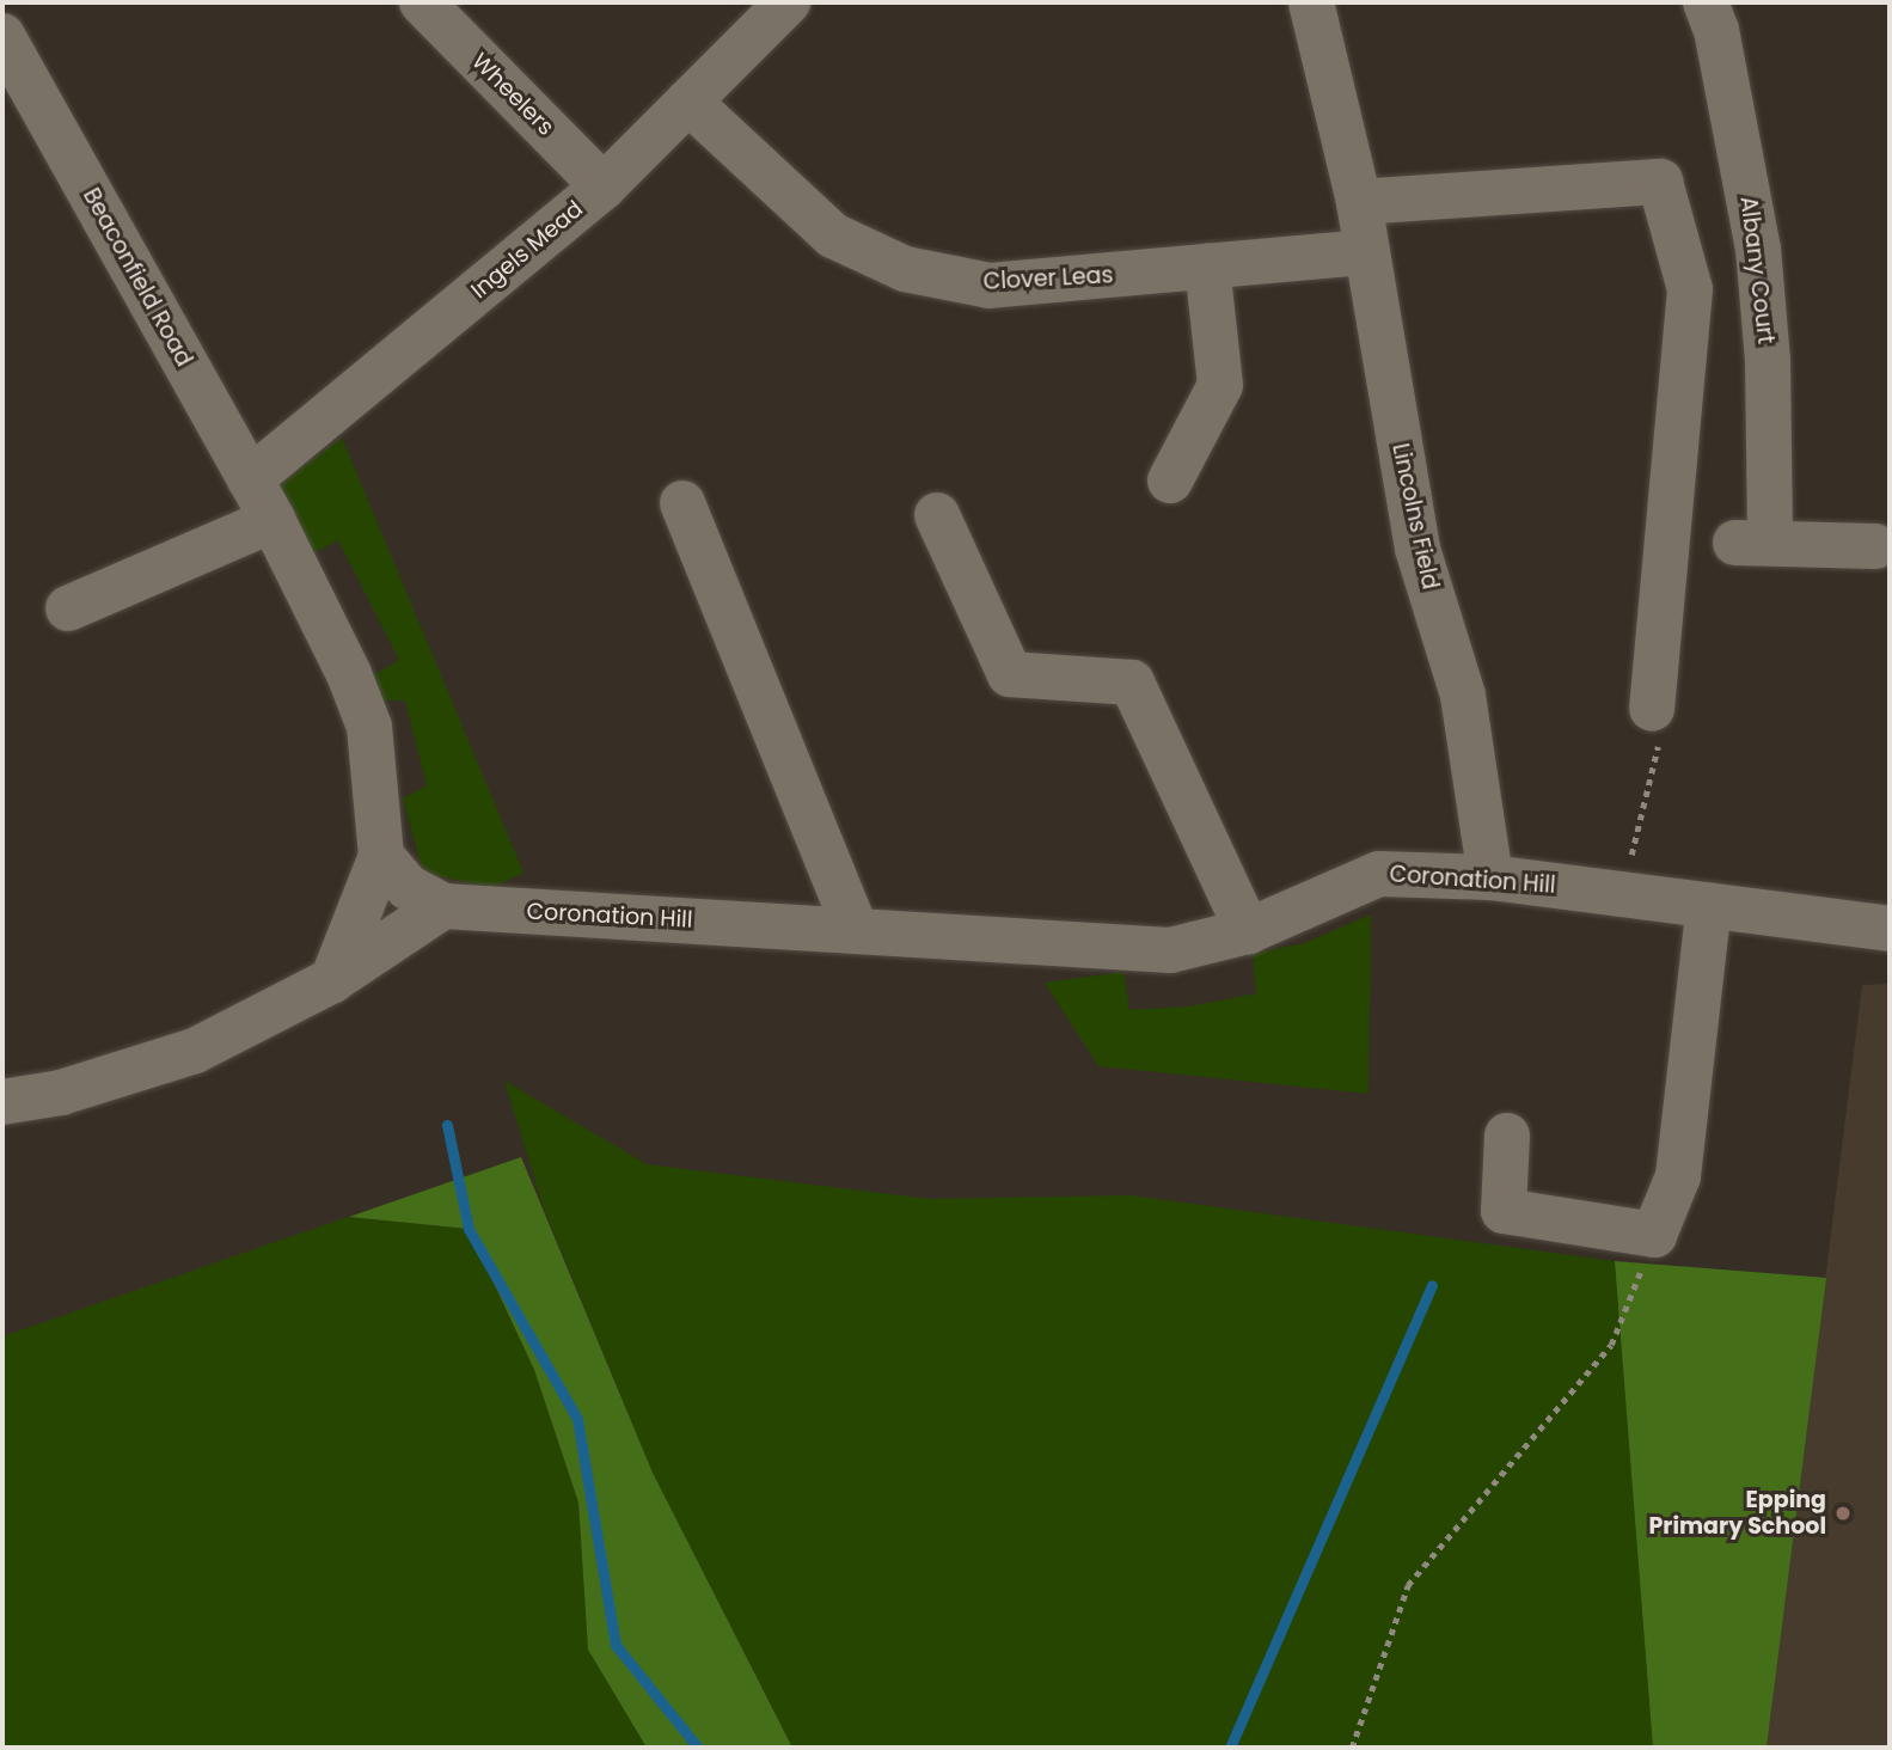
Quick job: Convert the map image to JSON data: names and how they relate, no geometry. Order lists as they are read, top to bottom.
{
  "streets": {
    "street": [
      "Wheelers",
      "Ingels Mead",
      "Albany Court",
      "Beaconfield Road",
      "Clover Leas",
      "Lincolns Field",
      "Coronation Hill"
    ]
  },
  "crossings": [
    ["Wheelers", "Ingels Mead"],
    ["Ingels Mead", "Beaconfield Road"],
    ["Ingels Mead", "Clover Leas"],
    ["Beaconfield Road", "Coronation Hill"],
    ["Clover Leas", "Lincolns Field"],
    ["Lincolns Field", "Coronation Hill"]
  ],
  "places": ["Epping Primary School"]
}
